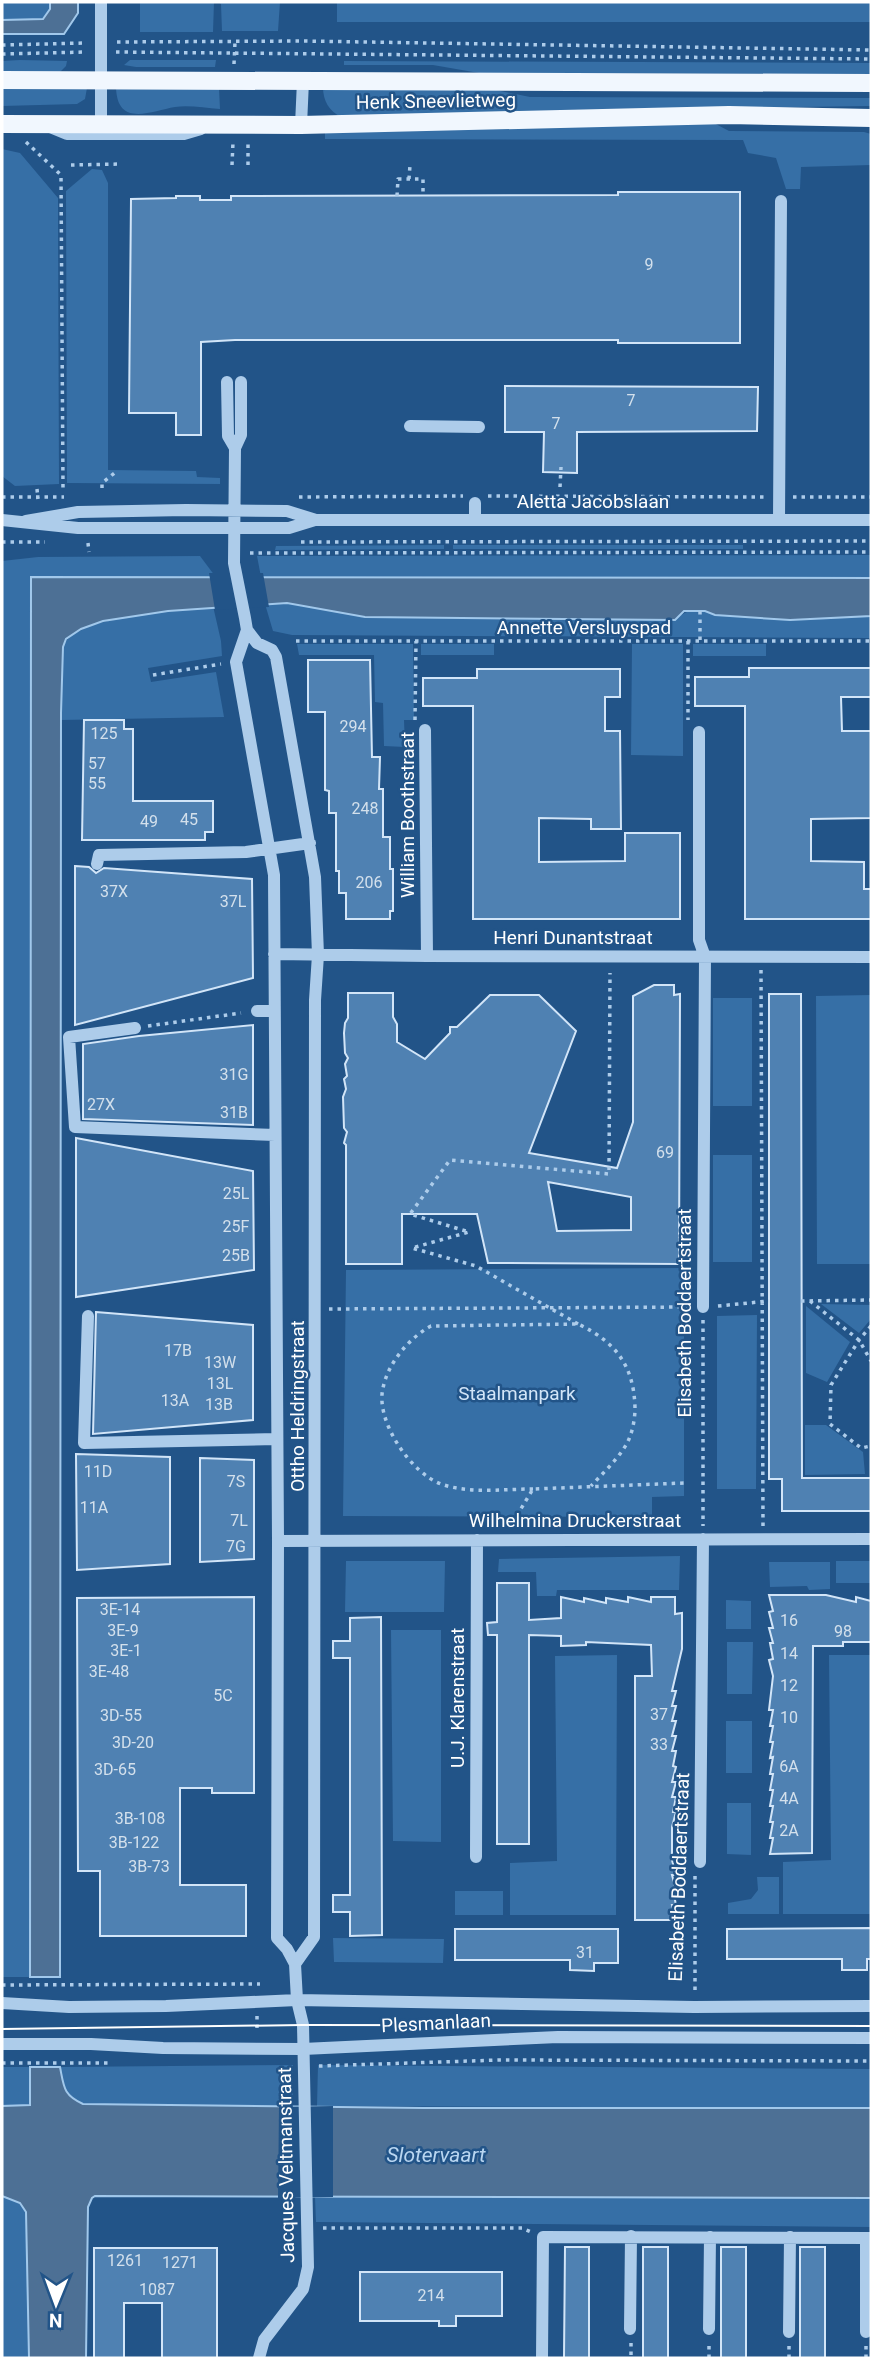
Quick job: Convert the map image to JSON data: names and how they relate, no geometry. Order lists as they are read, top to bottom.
{
  "streets": {
    "main road": ["Henk Sneevlietweg"],
    "street": [
      "Aletta Jacobslaan",
      "William Boothstraat",
      "Henri Dunantstraat",
      "Elisabeth Boddaertstraat",
      "Ottho Heldringstraat",
      "Wilhelmina Druckerstraat",
      "U.J. Klarenstraat",
      "Plesmanlaan",
      "Jacques Veltmanstraat"
    ],
    "path": ["Annette Versluyspad"]
  },
  "crossings": [
    ["Aletta Jacobslaan", "Ottho Heldringstraat"],
    ["Annette Versluyspad", "William Boothstraat"],
    ["William Boothstraat", "Henri Dunantstraat"],
    ["Henri Dunantstraat", "Elisabeth Boddaertstraat"],
    ["Henri Dunantstraat", "Ottho Heldringstraat"],
    ["Elisabeth Boddaertstraat", "Wilhelmina Druckerstraat"],
    ["Ottho Heldringstraat", "Wilhelmina Druckerstraat"],
    ["Ottho Heldringstraat", "Plesmanlaan"],
    ["Ottho Heldringstraat", "Jacques Veltmanstraat"],
    ["Wilhelmina Druckerstraat", "U.J. Klarenstraat"],
    ["Plesmanlaan", "Jacques Veltmanstraat"]
  ],
  "water": ["Slotervaart"],
  "parks": ["Staalmanpark"],
  "house_numbers": [
    "9",
    "7",
    "7",
    "294",
    "125",
    "57",
    "55",
    "248",
    "45",
    "49",
    "206",
    "37X",
    "37L",
    "31G",
    "27X",
    "31B",
    "69",
    "25L",
    "25F",
    "25B",
    "17B",
    "13W",
    "13L",
    "13A",
    "13B",
    "11D",
    "7S",
    "11A",
    "7L",
    "7G",
    "3E-14",
    "16",
    "3E-9",
    "98",
    "3E-1",
    "14",
    "3E-48",
    "12",
    "5C",
    "37",
    "3D-55",
    "10",
    "3D-20",
    "33",
    "6A",
    "3D-65",
    "4A",
    "3B-108",
    "2A",
    "3B-122",
    "3B-73",
    "31",
    "1261",
    "1271",
    "1087",
    "214"
  ],
  "north": "bottom"
}
